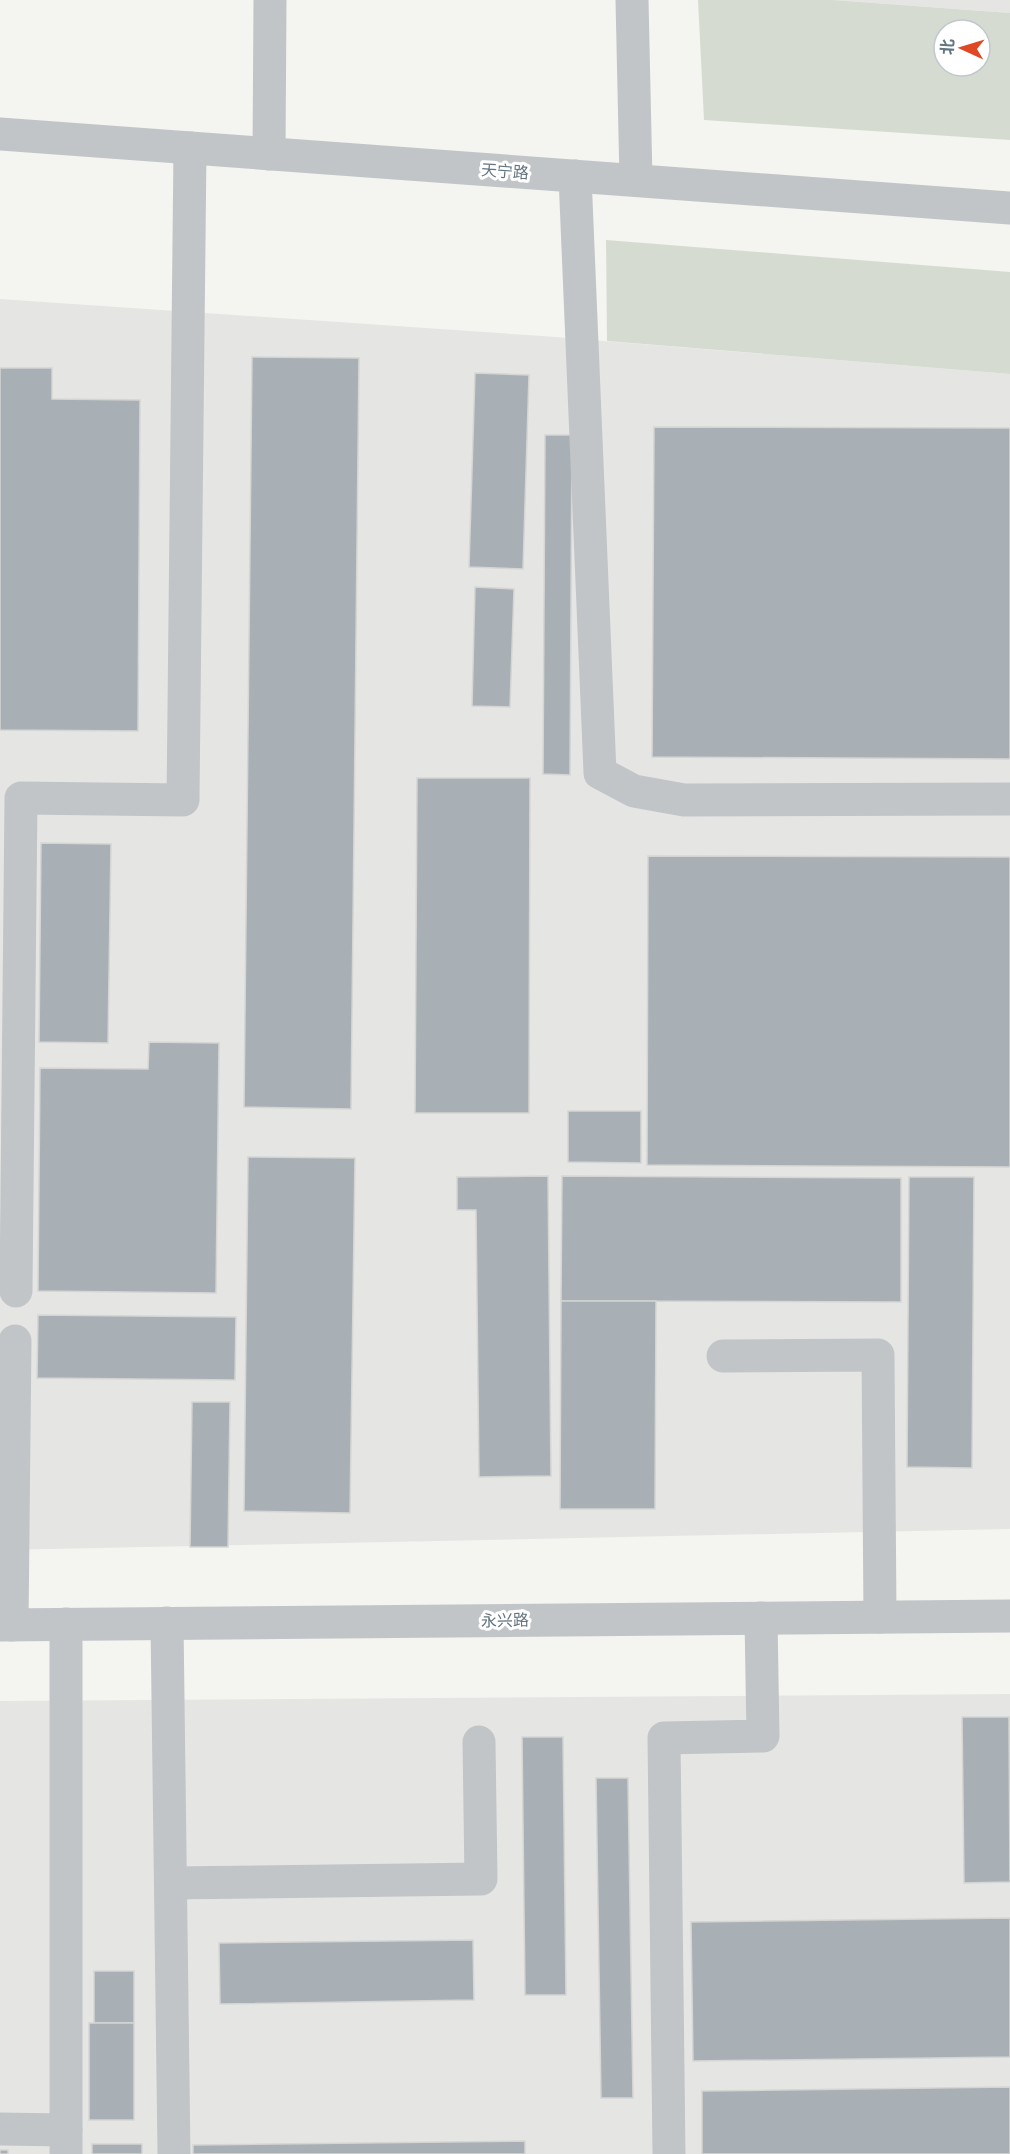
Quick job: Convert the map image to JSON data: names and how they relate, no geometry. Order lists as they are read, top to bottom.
{
  "streets": {
    "street": ["天宁路", "永兴路"]
  },
  "north": "left"
}
